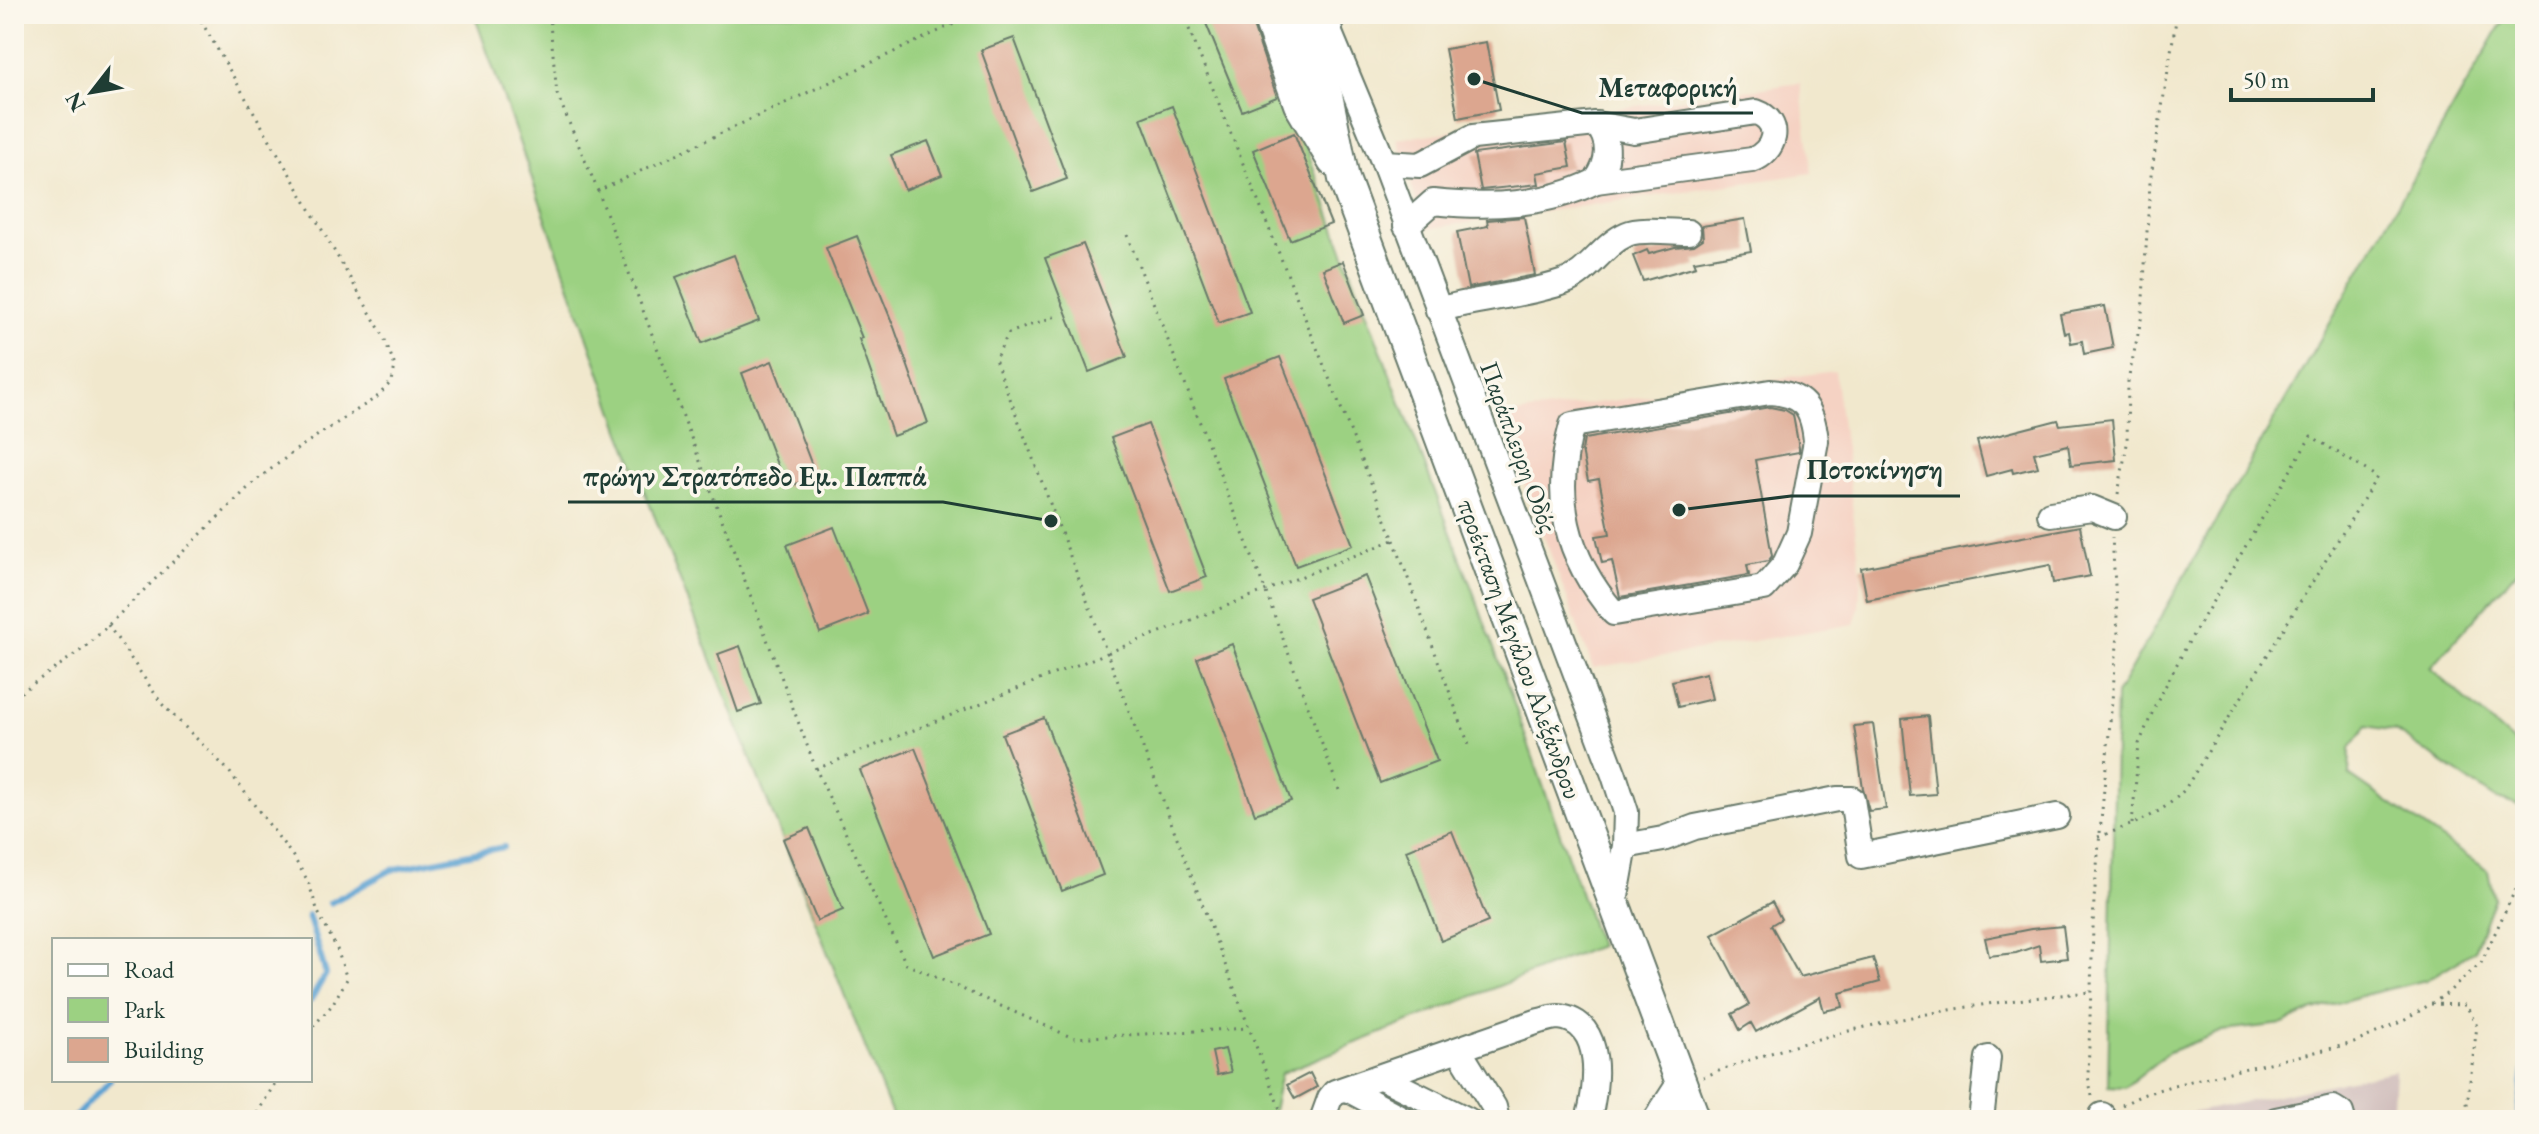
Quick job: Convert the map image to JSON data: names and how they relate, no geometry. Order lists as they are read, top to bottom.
{
  "streets": {
    "main road": ["προέκταση Μεγάλου Αλεξάνδρου"],
    "street": ["Παράπλευρη Οδός"]
  },
  "crossings": [
    ["Παράπλευρη Οδός", "προέκταση Μεγάλου Αλεξάνδρου"]
  ],
  "places": ["Μεταφορική", "Ποτοκίνηση", "πρώην Στρατόπεδο Εμ. Παππά"],
  "legend": ["Road", "Park", "Building"],
  "scale_bar": "50 m",
  "north": "bottom left"
}
